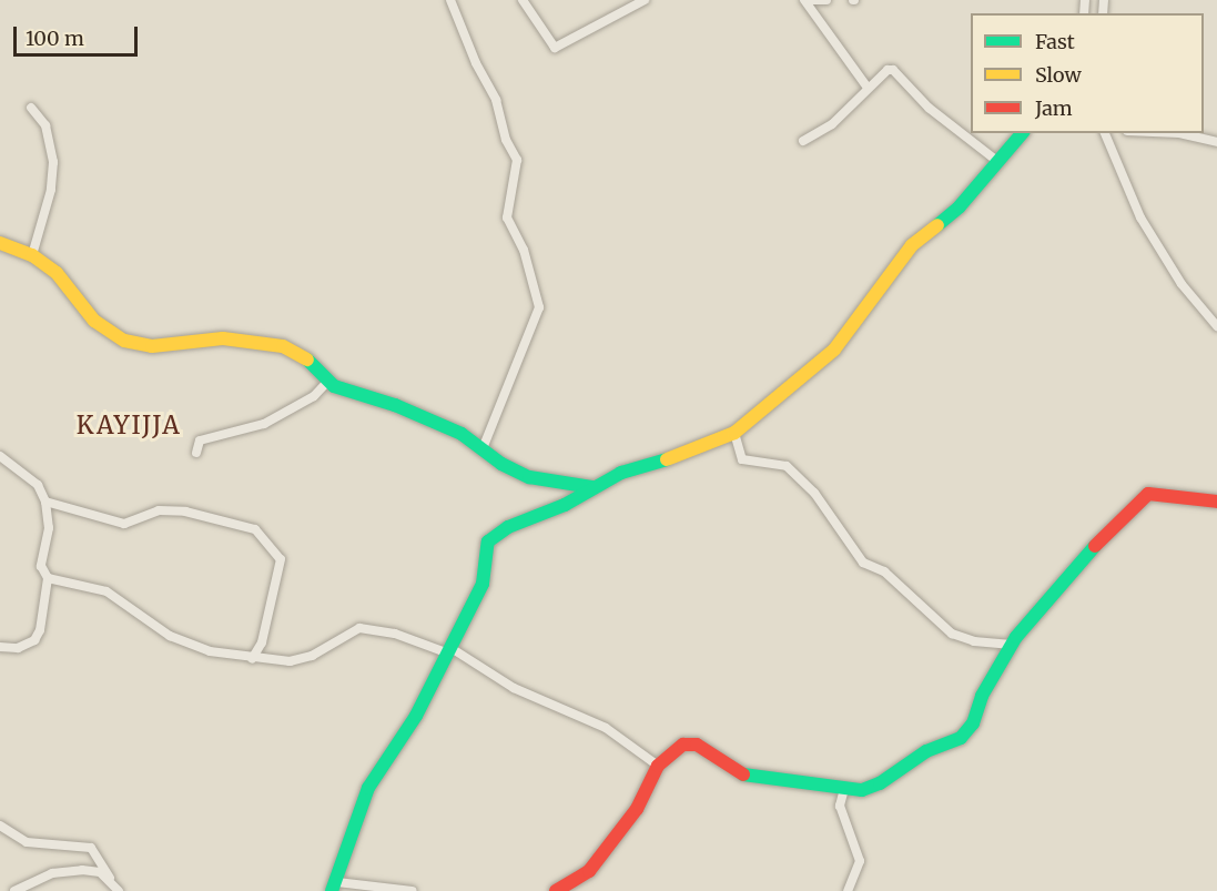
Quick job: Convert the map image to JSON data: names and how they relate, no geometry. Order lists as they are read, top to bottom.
{
  "districts": ["KAYIJJA"],
  "legend": ["Fast", "Slow", "Jam"],
  "scale_bar": "100 m"
}
